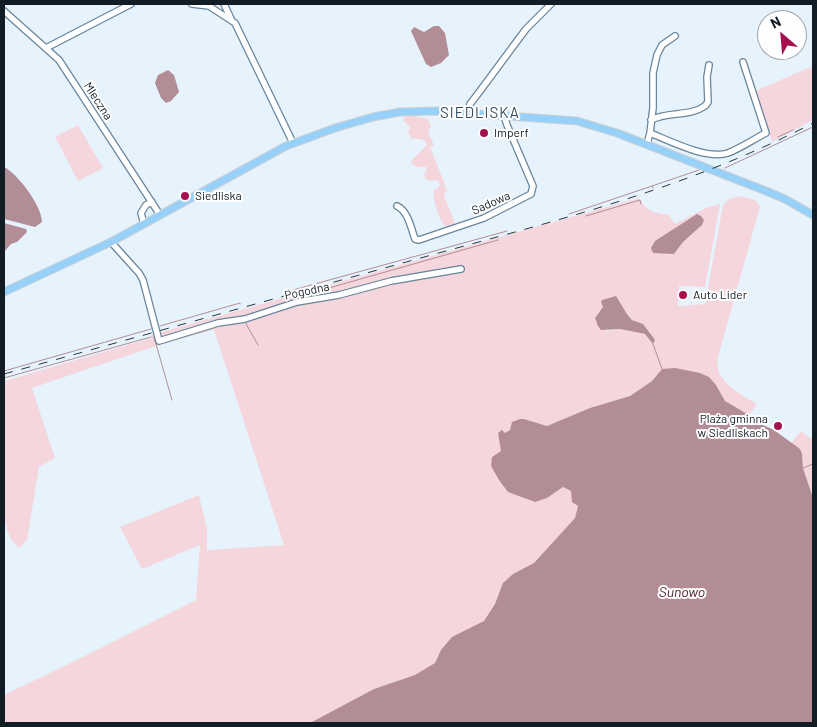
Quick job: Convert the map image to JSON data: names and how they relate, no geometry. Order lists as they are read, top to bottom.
{
  "streets": {
    "street": ["Mleczna", "Sadowa", "Pogodna"]
  },
  "districts": ["SIEDLISKA"],
  "water": ["Sunowo"],
  "places": [
    "Imperf",
    "Siedliska",
    "Auto Lider",
    "Plaża gminna w Siedliskach"
  ],
  "north": "top left"
}
